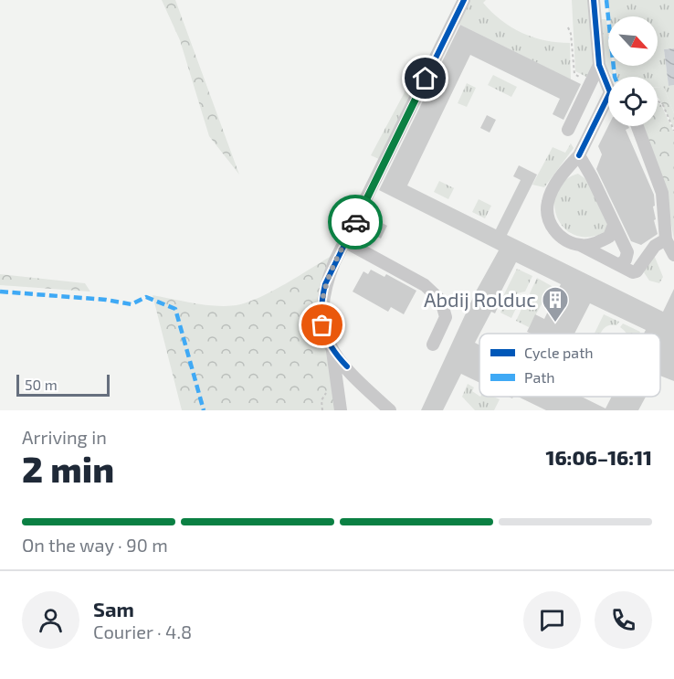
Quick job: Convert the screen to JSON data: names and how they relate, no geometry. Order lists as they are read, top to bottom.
{
  "places": {
    "building": ["Abdij Rolduc"]
  },
  "legend": ["Cycle path", "Path"],
  "scale_bar": "50 m",
  "north": "bottom right",
  "page": {
    "scale": "50 m",
    "heading": ["2 min", "Arriving in", "16:06–16:11"],
    "panel": ["Sam", "Courier · 4.8"],
    "bar": "On the way · 90 m"
  }
}
